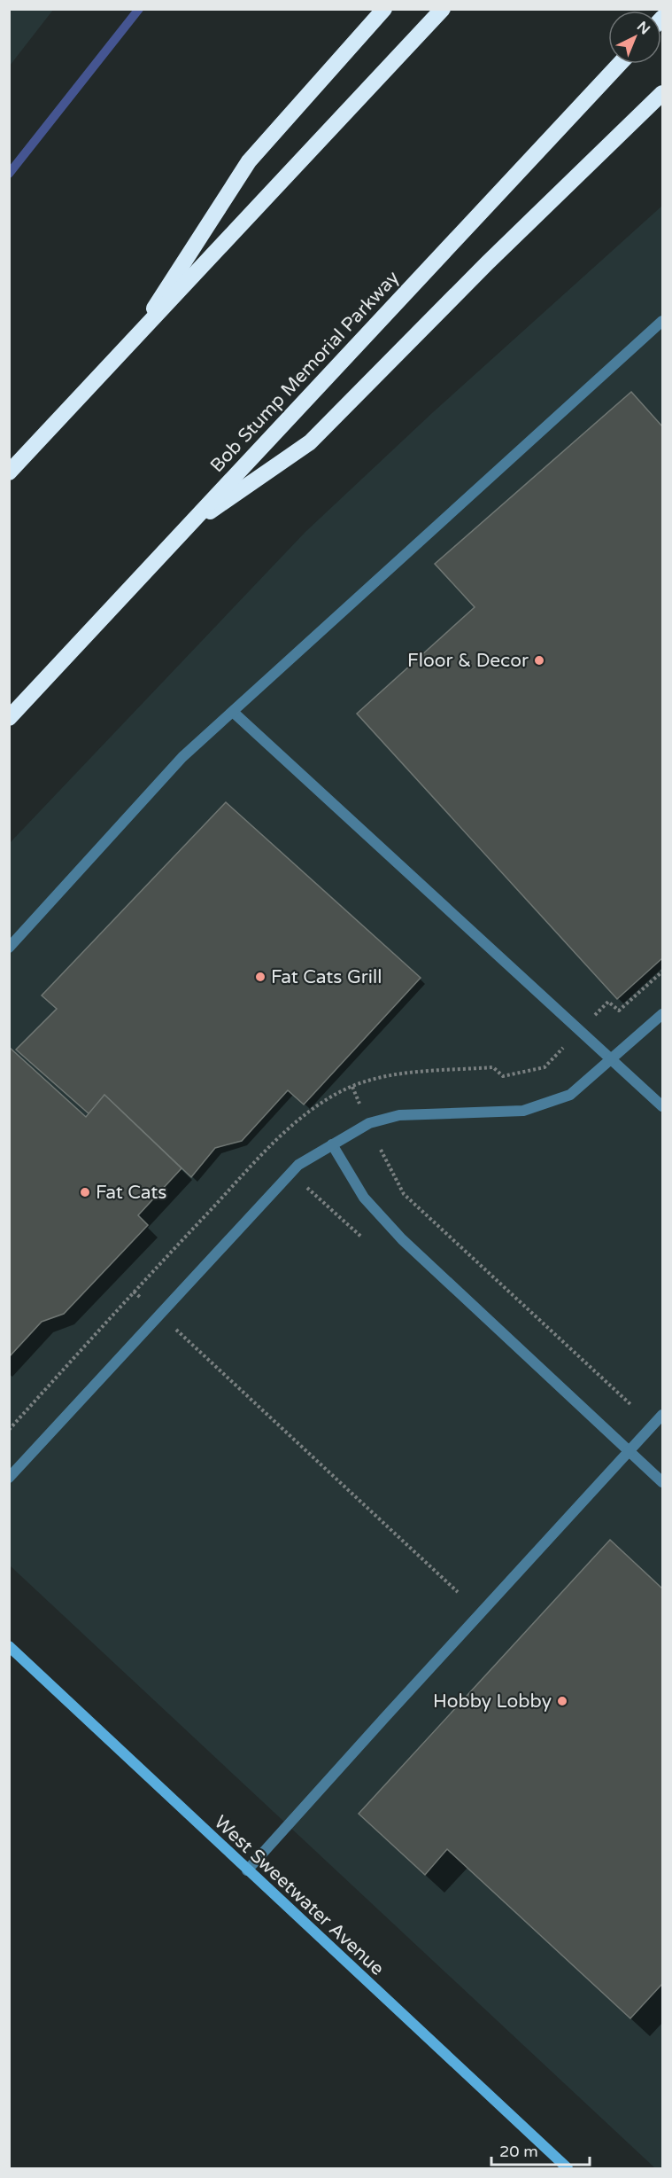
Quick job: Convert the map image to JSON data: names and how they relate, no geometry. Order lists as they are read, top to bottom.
{
  "streets": {
    "highway": ["Bob Stump Memorial Parkway"],
    "street": ["West Sweetwater Avenue"]
  },
  "places": [
    "Floor & Decor",
    "Fat Cats Grill",
    "Fat Cats",
    "Hobby Lobby"
  ],
  "scale_bar": "20 m",
  "north": "top right"
}
